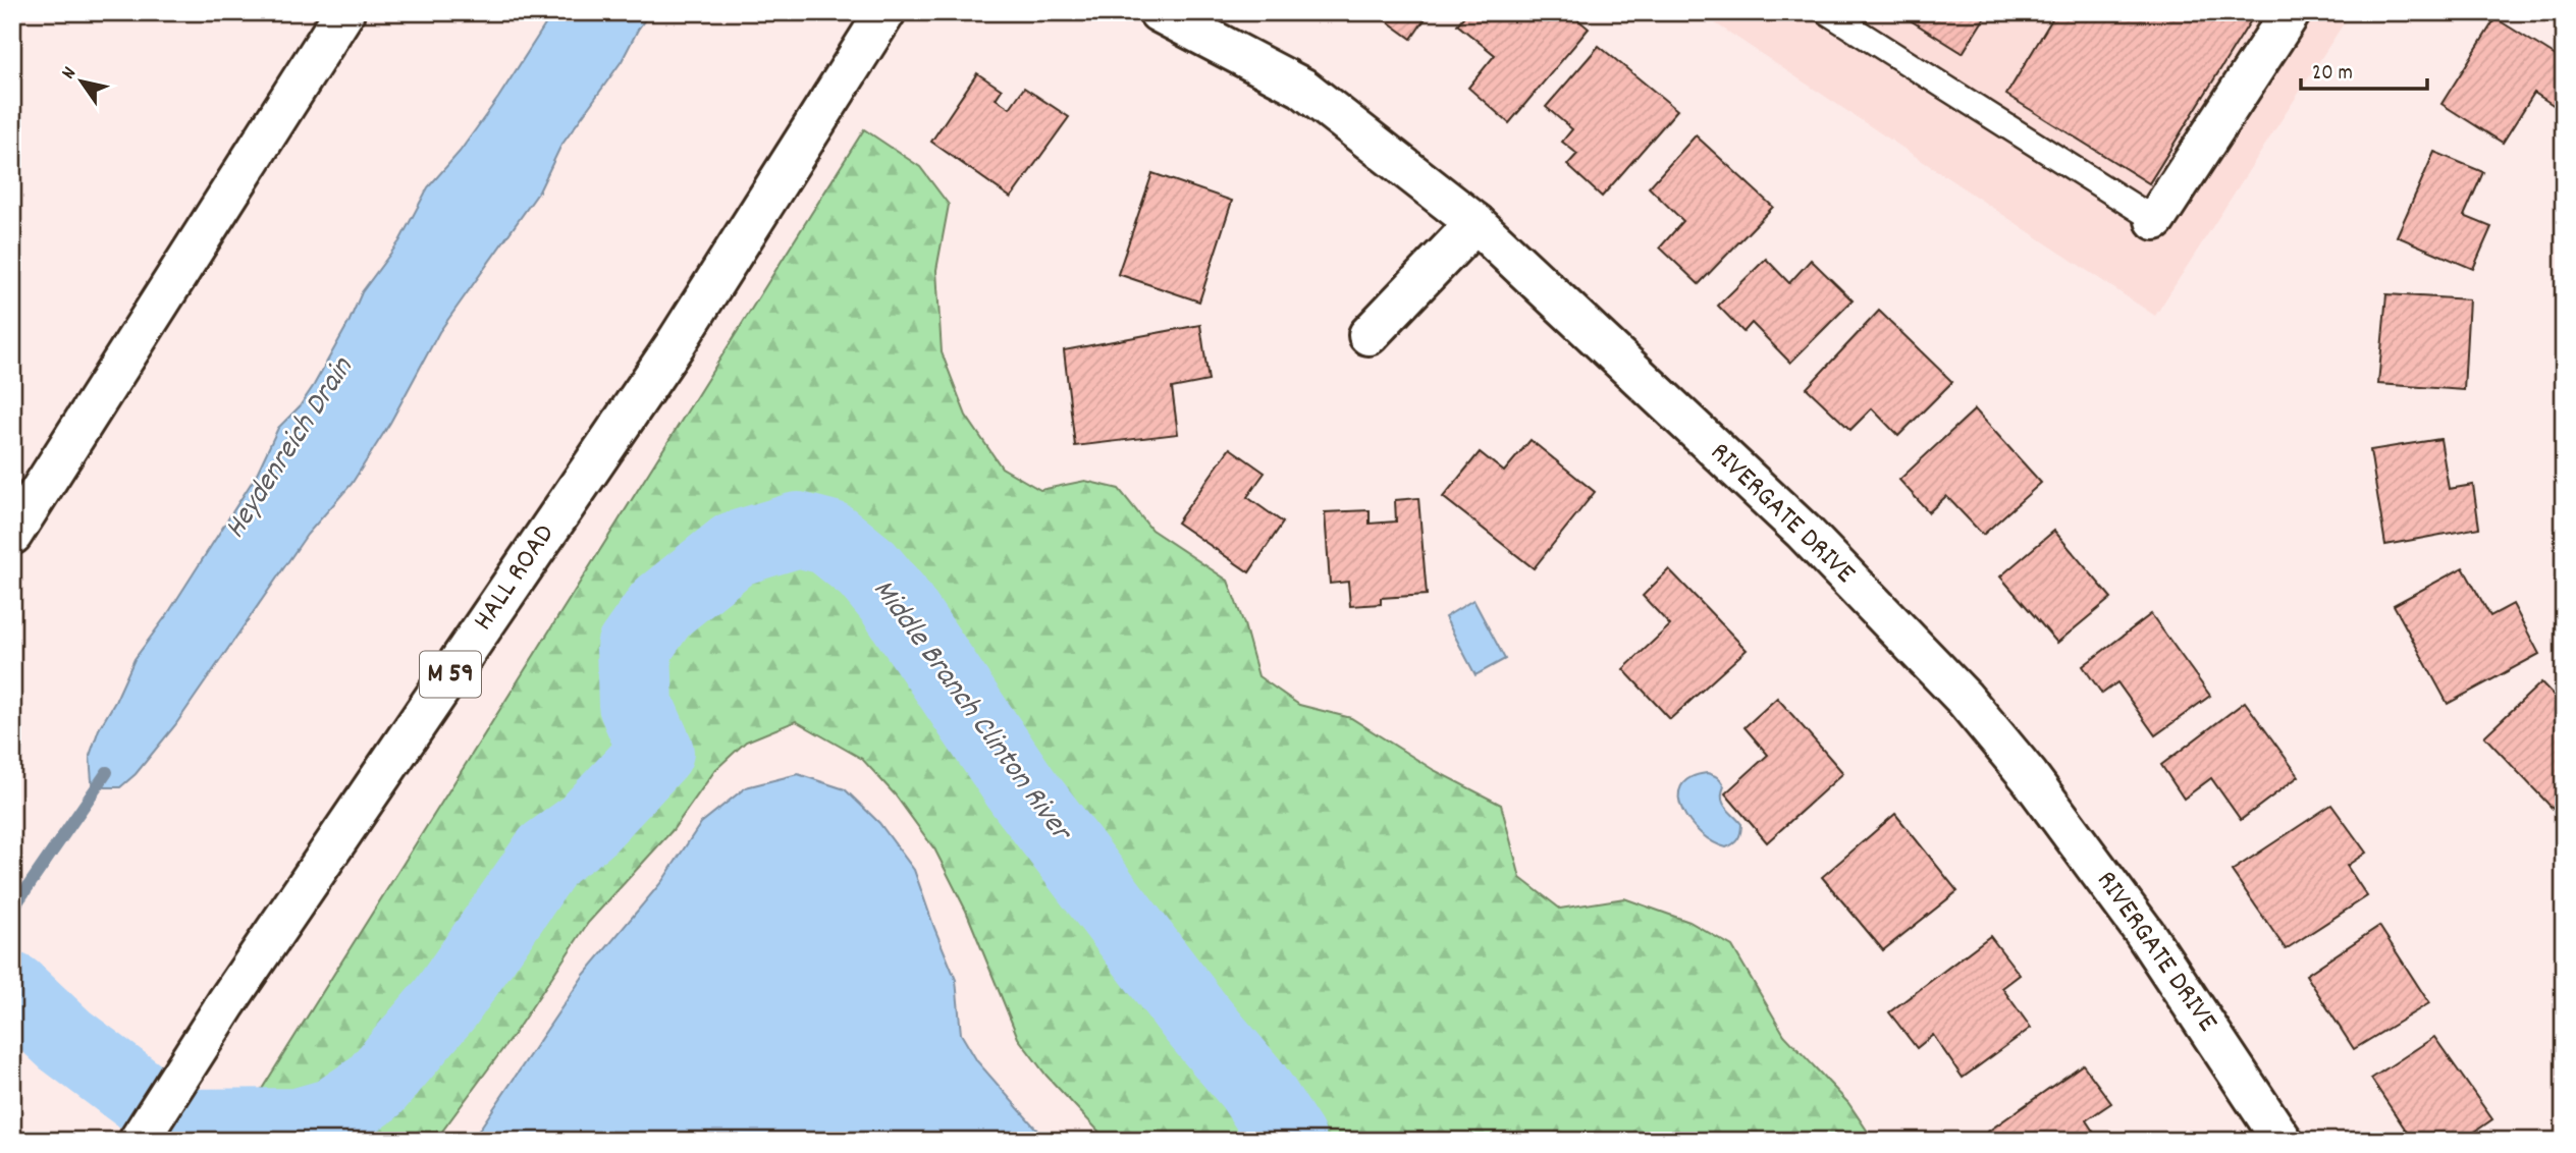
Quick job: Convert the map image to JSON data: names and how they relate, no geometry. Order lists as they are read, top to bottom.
{
  "streets": {
    "main road": ["RIVERGATE DRIVE", "HALL ROAD", "M 59"]
  },
  "water": ["Heydenreich Drain", "Middle Branch Clinton River"],
  "scale_bar": "20 m",
  "north": "top left"
}
